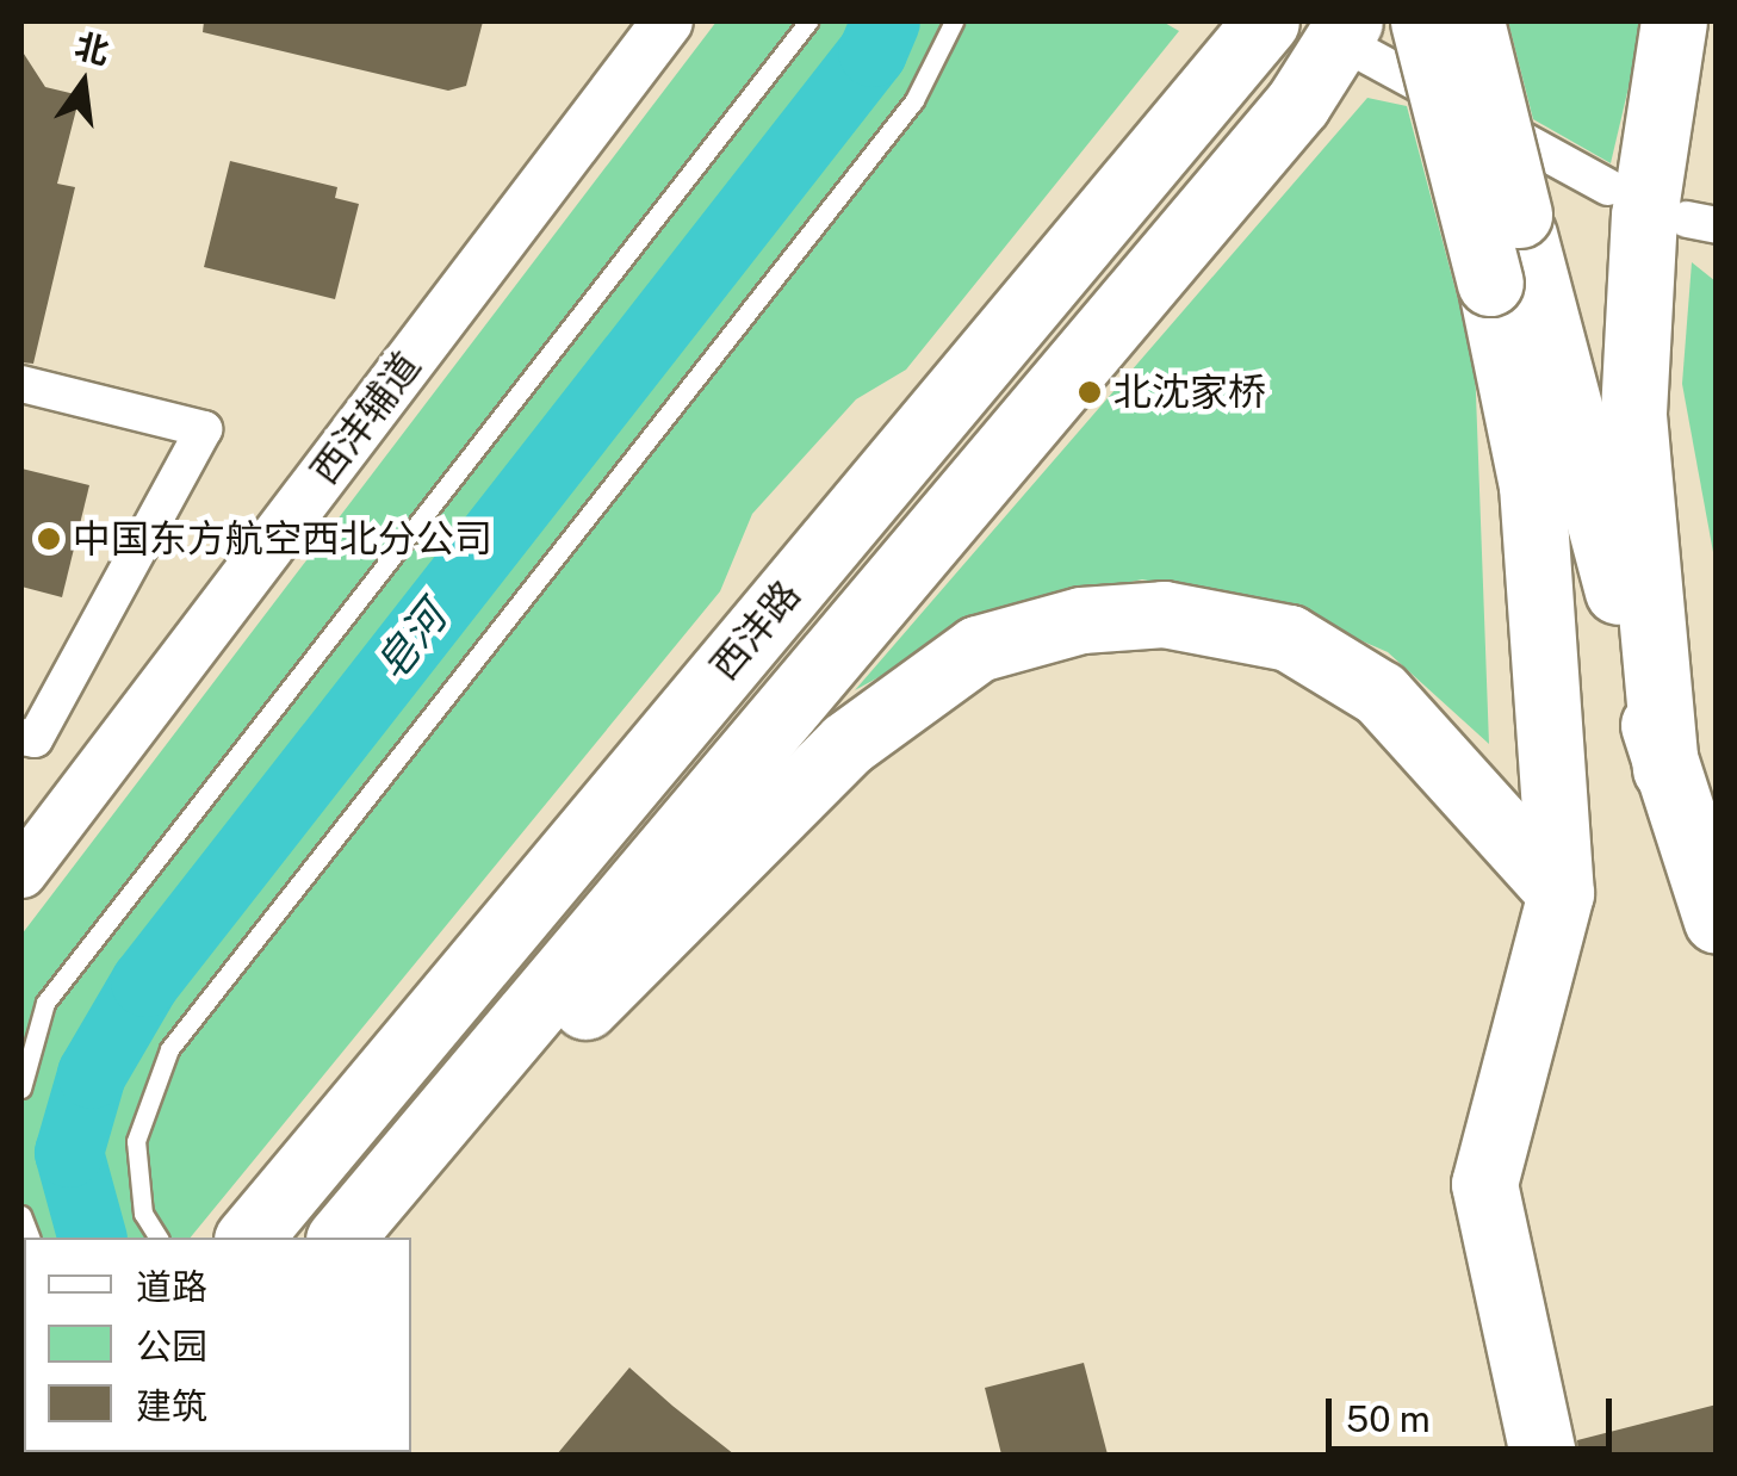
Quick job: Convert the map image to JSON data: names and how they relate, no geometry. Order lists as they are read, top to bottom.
{
  "streets": {
    "highway": ["西沣路"],
    "street": ["西沣辅道"]
  },
  "water": ["皂河"],
  "places": ["北沈家桥", "中国东方航空西北分公司"],
  "legend": ["道路", "公园", "建筑"],
  "scale_bar": "50 m",
  "north": "top"
}
